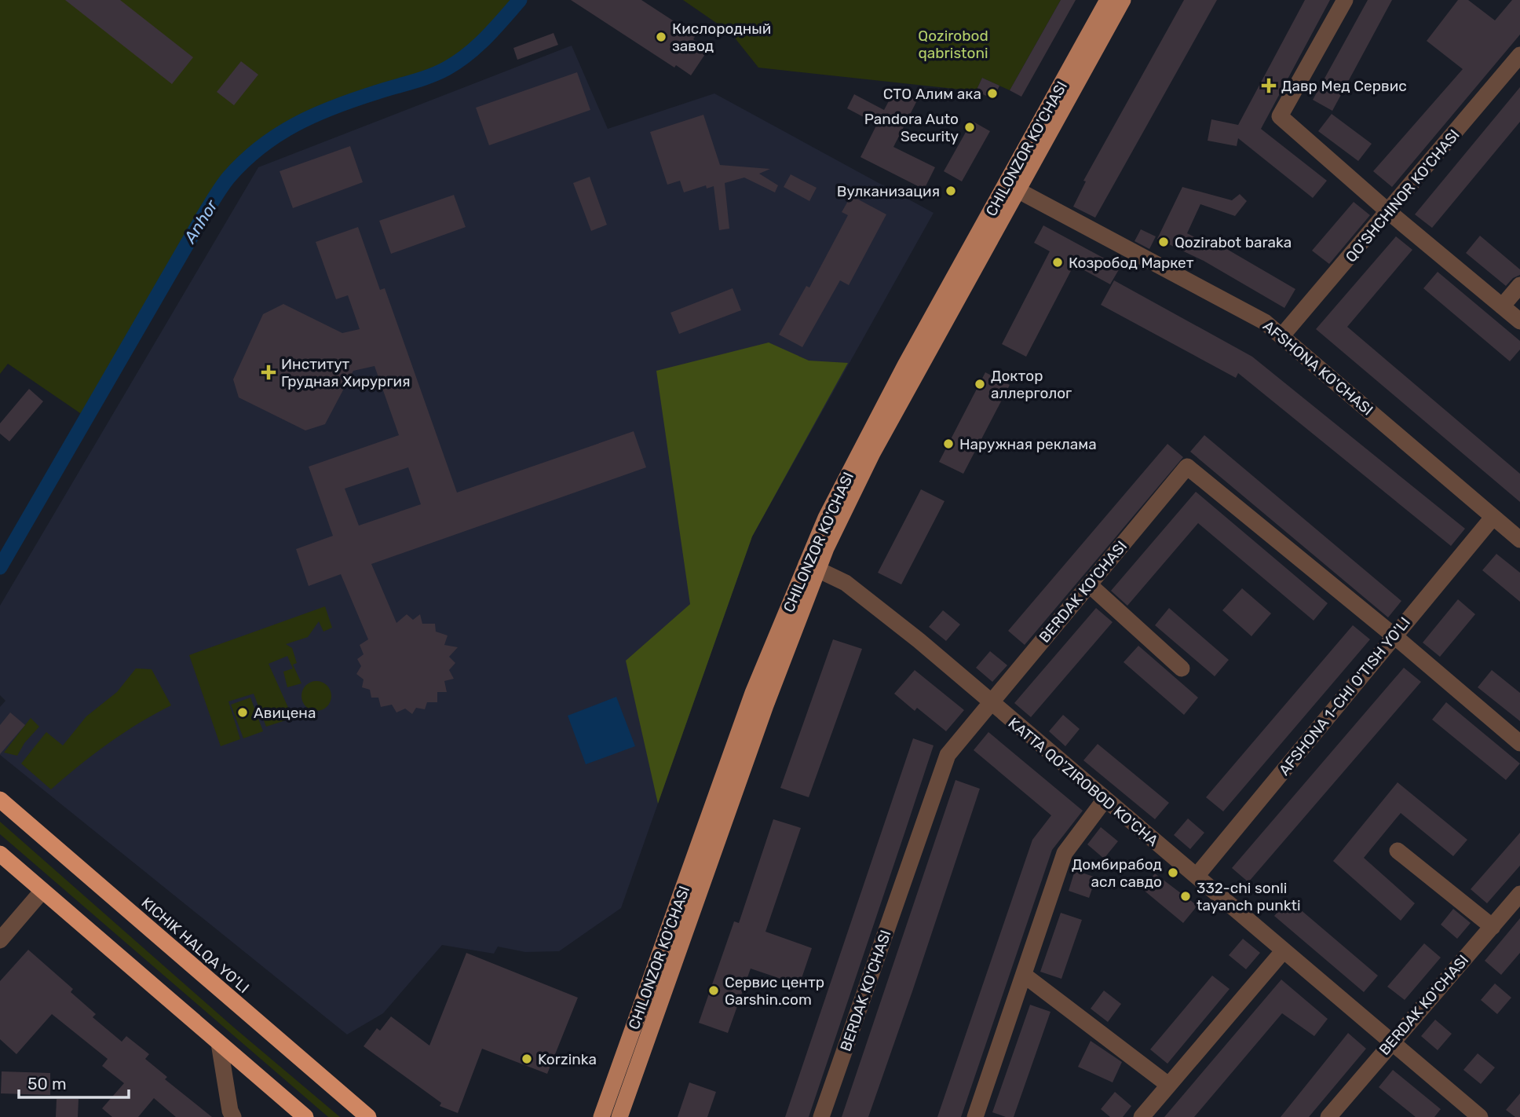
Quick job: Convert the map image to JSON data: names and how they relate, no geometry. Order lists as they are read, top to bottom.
{
  "streets": {
    "highway": ["KICHIK HALQA YO'LI"],
    "main road": ["CHILONZOR KO'CHASI"],
    "street": [
      "QO'SHCHINOR KO'CHASI",
      "AFSHONA KO'CHASI",
      "BERDAK KO'CHASI",
      "AFSHONA 1-CHI O'TISH YO'LI",
      "KATTA QO'ZIROBOD KO'CHA"
    ]
  },
  "crossings": [
    ["CHILONZOR KO'CHASI", "AFSHONA KO'CHASI"],
    ["CHILONZOR KO'CHASI", "KATTA QO'ZIROBOD KO'CHA"],
    ["QO'SHCHINOR KO'CHASI", "AFSHONA KO'CHASI"],
    ["AFSHONA KO'CHASI", "AFSHONA 1-CHI O'TISH YO'LI"],
    ["BERDAK KO'CHASI", "AFSHONA 1-CHI O'TISH YO'LI"],
    ["BERDAK KO'CHASI", "KATTA QO'ZIROBOD KO'CHA"],
    ["AFSHONA 1-CHI O'TISH YO'LI", "KATTA QO'ZIROBOD KO'CHA"]
  ],
  "water": ["Anhor"],
  "parks": ["Qozirobod qabristoni"],
  "places": {
    "other": [
      "Кислородный завод",
      "СТО Алим ака",
      "Pandora Auto Security",
      "Вулканизация",
      "Qozirabot baraka",
      "Козробод Маркет",
      "Доктор аллерголог",
      "Наружная реклама",
      "Авицена",
      "Домбирабод асл савдо",
      "332-chi sonli tayanch punkti",
      "Сервис центр Garshin.com",
      "Korzinka"
    ],
    "health": ["Давр Мед Сервис", "Институт Грудная Хирургия"]
  },
  "scale_bar": "50 m"
}
